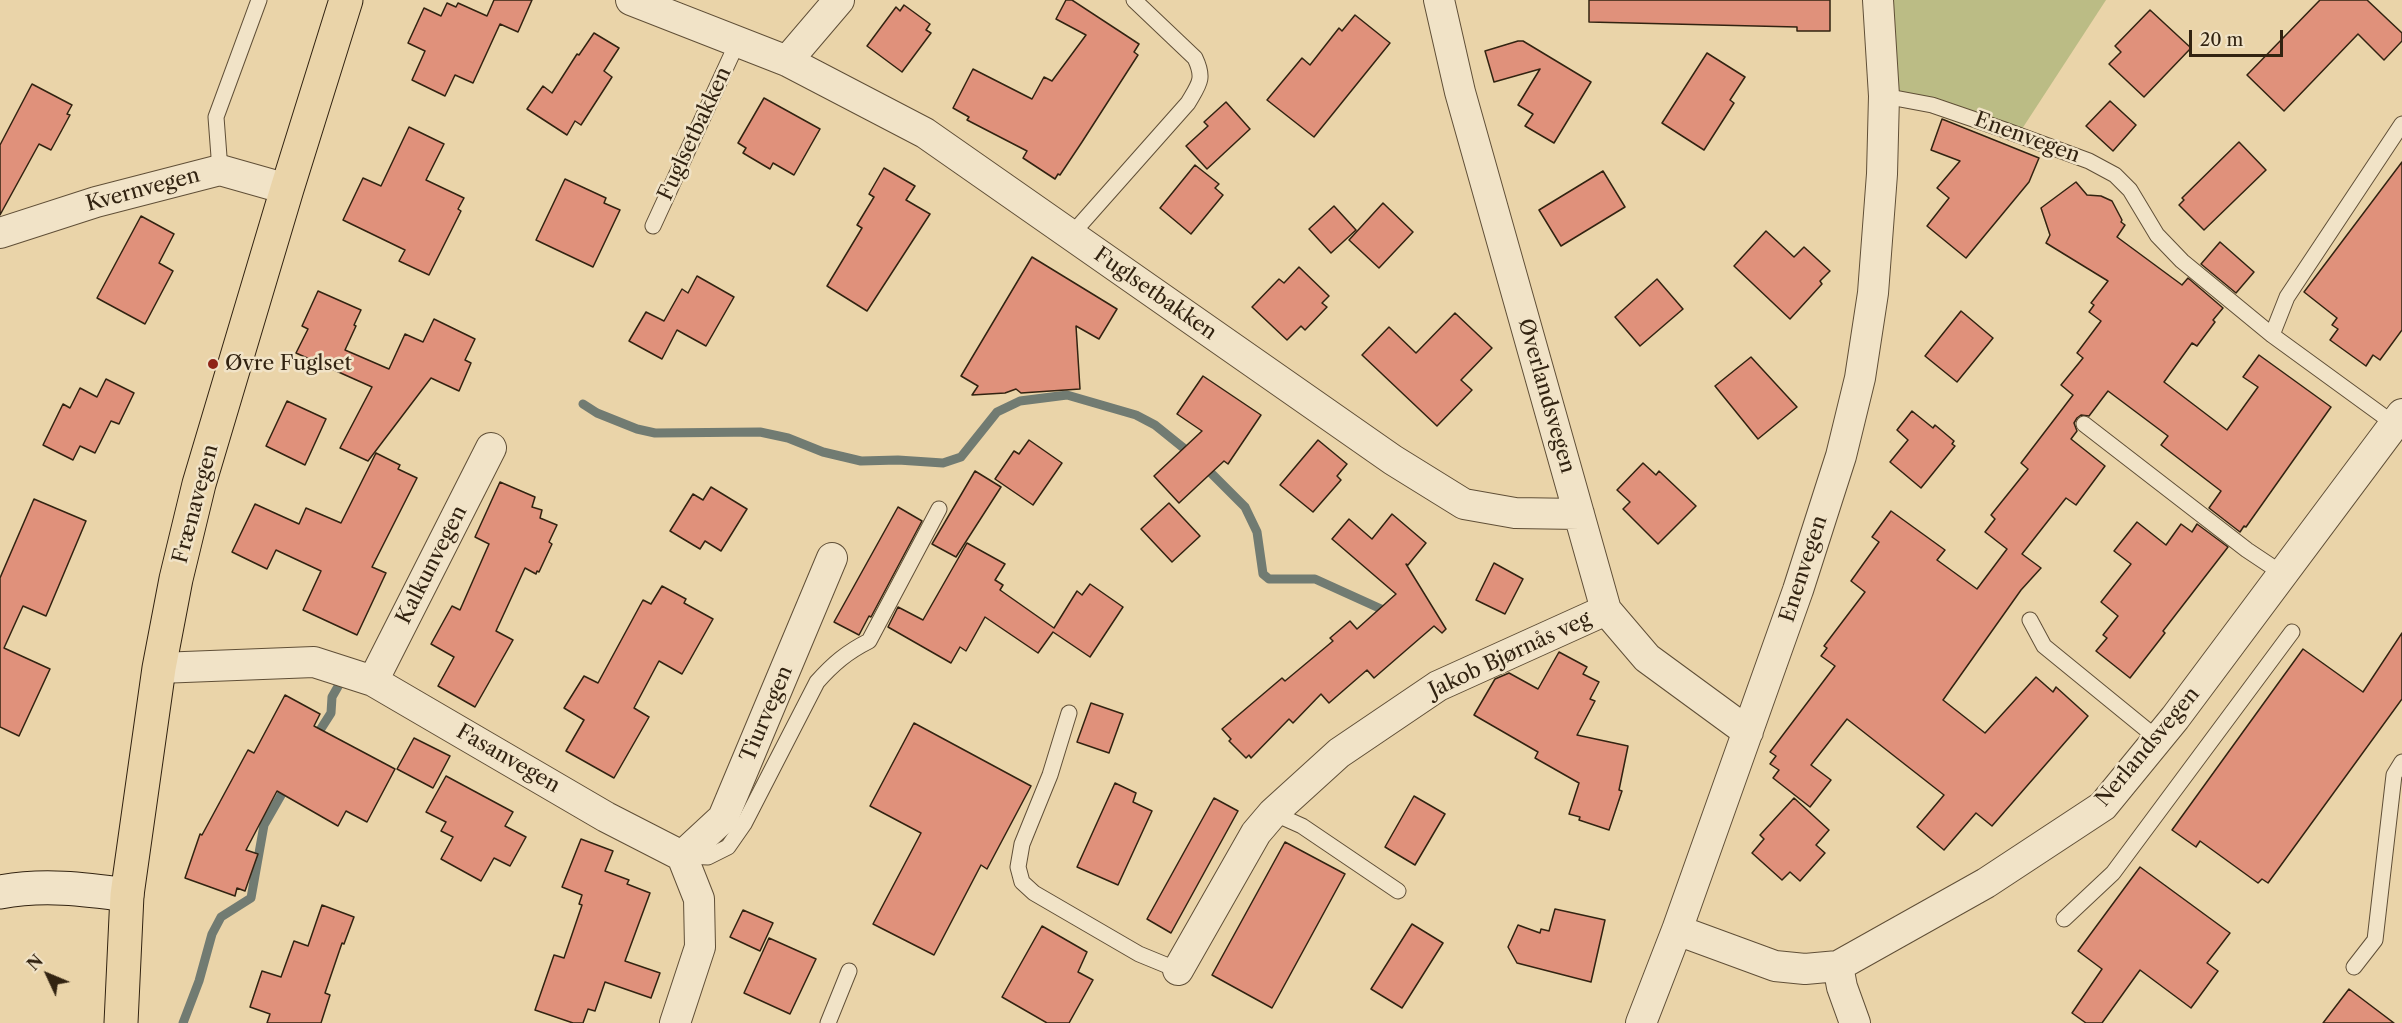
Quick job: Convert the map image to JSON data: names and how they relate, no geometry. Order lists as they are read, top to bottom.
{
  "streets": {
    "main road": ["Frænavegen"],
    "street": [
      "Fuglsetbakken",
      "Enenvegen",
      "Kvernvegen",
      "Øverlandsvegen",
      "Kalkunvegen",
      "Jakob Bjørnås veg",
      "Tiurvegen",
      "Nerlandsvegen",
      "Fasanvegen"
    ]
  },
  "crossings": [
    ["Fuglsetbakken", "Øverlandsvegen"],
    ["Enenvegen", "Øverlandsvegen"],
    ["Enenvegen", "Nerlandsvegen"],
    ["Kvernvegen", "Frænavegen"],
    ["Øverlandsvegen", "Jakob Bjørnås veg"],
    ["Frænavegen", "Fasanvegen"],
    ["Kalkunvegen", "Fasanvegen"],
    ["Tiurvegen", "Fasanvegen"]
  ],
  "places": ["Øvre Fuglset"],
  "scale_bar": "20 m",
  "north": "top left"
}
